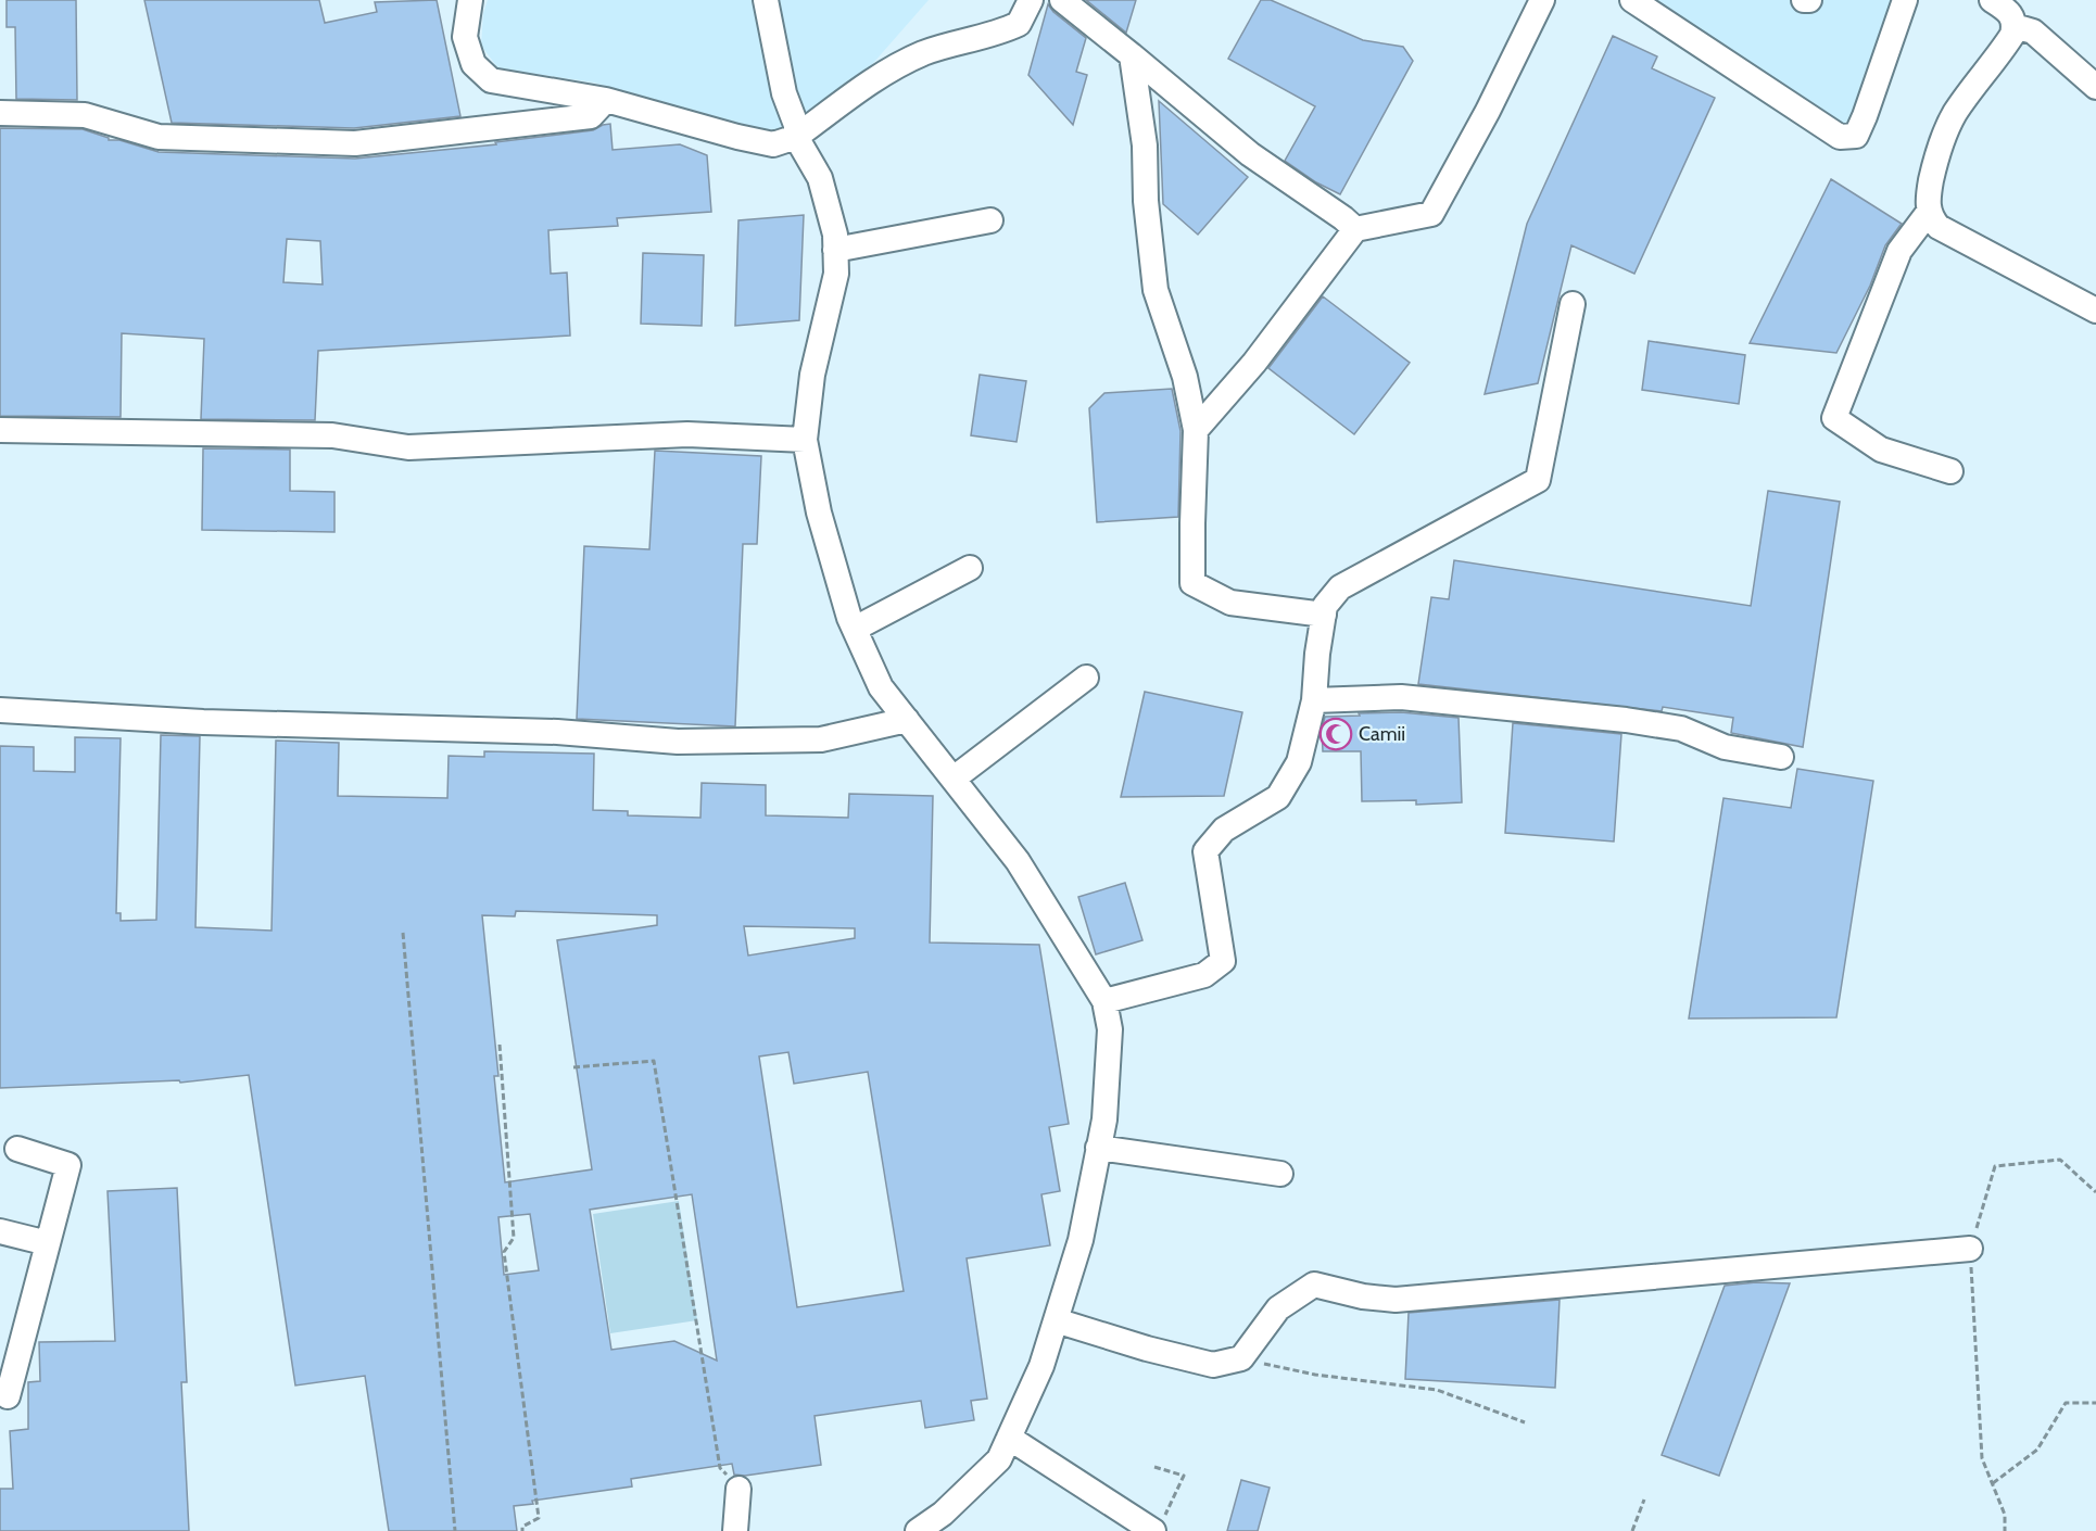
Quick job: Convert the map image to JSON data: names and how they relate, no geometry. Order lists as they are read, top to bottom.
{
  "places": {
    "mosque": ["Camii"]
  }
}
